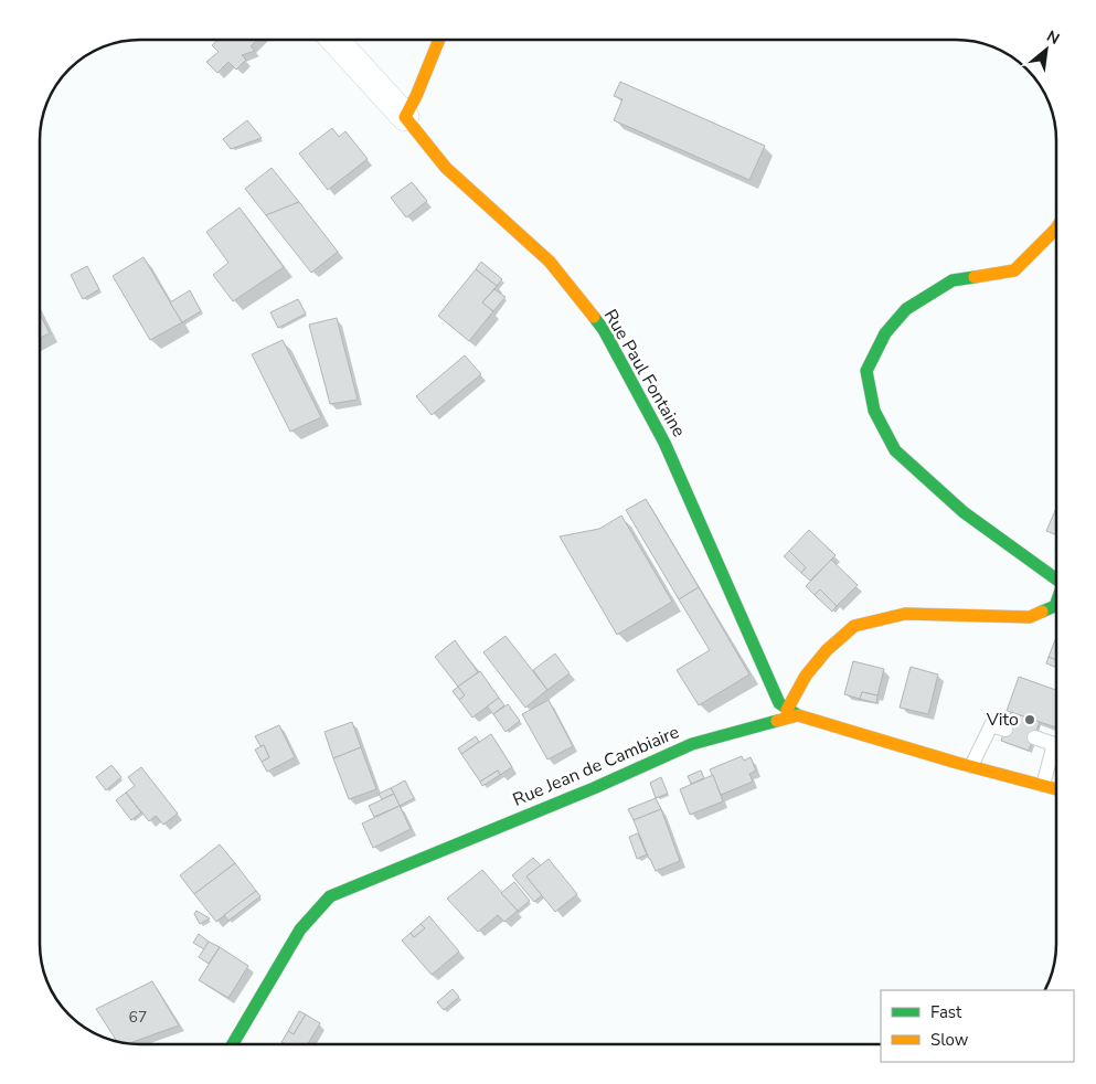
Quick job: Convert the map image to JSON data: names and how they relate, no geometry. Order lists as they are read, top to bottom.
{
  "streets": {
    "street": ["Rue Paul Fontaine", "Rue Jean de Cambiaire"]
  },
  "crossings": [
    ["Rue Paul Fontaine", "Rue Jean de Cambiaire"]
  ],
  "places": ["Vito"],
  "house_numbers": ["67"],
  "legend": ["Fast", "Slow"],
  "north": "top right"
}
